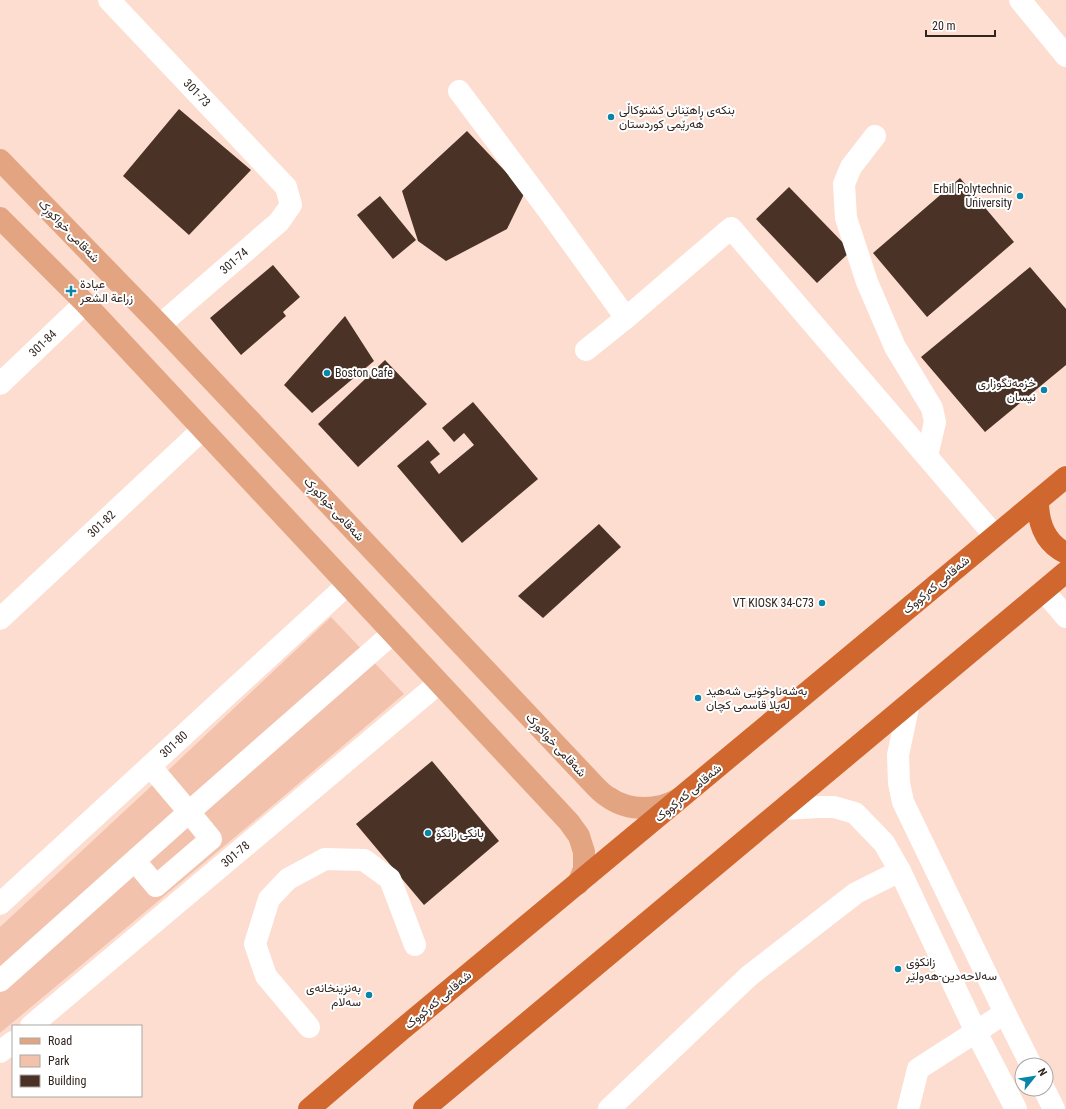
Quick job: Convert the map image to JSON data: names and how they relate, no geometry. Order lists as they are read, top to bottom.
{
  "streets": {
    "highway": ["شەقامی کەرکووک"],
    "main road": ["شەقامی خواکوڕک"],
    "street": [
      "301-73",
      "301-74",
      "301-84",
      "301-82",
      "301-80",
      "301-78"
    ]
  },
  "crossings": [
    ["301-73", "301-74"],
    ["شەقامی خواکوڕک", "301-74"],
    ["شەقامی خواکوڕک", "شەقامی کەرکووک"]
  ],
  "places": {
    "other": [
      "بنکەی ڕاهێنانی کشتوکاڵی هەرێمی کوردستان",
      "Erbil Polytechnic University",
      "Boston Cafe",
      "خزمەتگوزاری نیسان",
      "VT KIOSK 34-C73",
      "بەشەناوخۆیی شەهید لەیلا قاسمی کچان",
      "بانکی زانکۆ",
      "زانکۆی سەلاحەدین-هەولێر",
      "بەنزینخانەی سەلام"
    ],
    "health": ["عيادة زراعة الشعر"]
  },
  "legend": ["Road", "Park", "Building"],
  "scale_bar": "20 m",
  "north": "top right"
}
